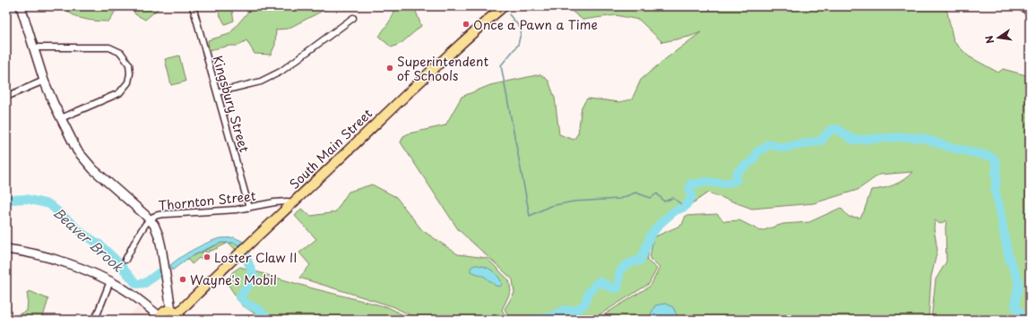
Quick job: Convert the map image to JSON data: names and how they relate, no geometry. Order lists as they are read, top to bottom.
{
  "streets": {
    "main road": ["South Main Street"],
    "street": ["Kingsbury Street", "Thornton Street"]
  },
  "crossings": [
    ["Kingsbury Street", "Thornton Street"],
    ["South Main Street", "Thornton Street"]
  ],
  "water": ["Beaver Brook"],
  "places": [
    "Once a Pawn a Time",
    "Superintendent of Schools",
    "Loster Claw II",
    "Wayne's Mobil"
  ],
  "north": "left"
}
